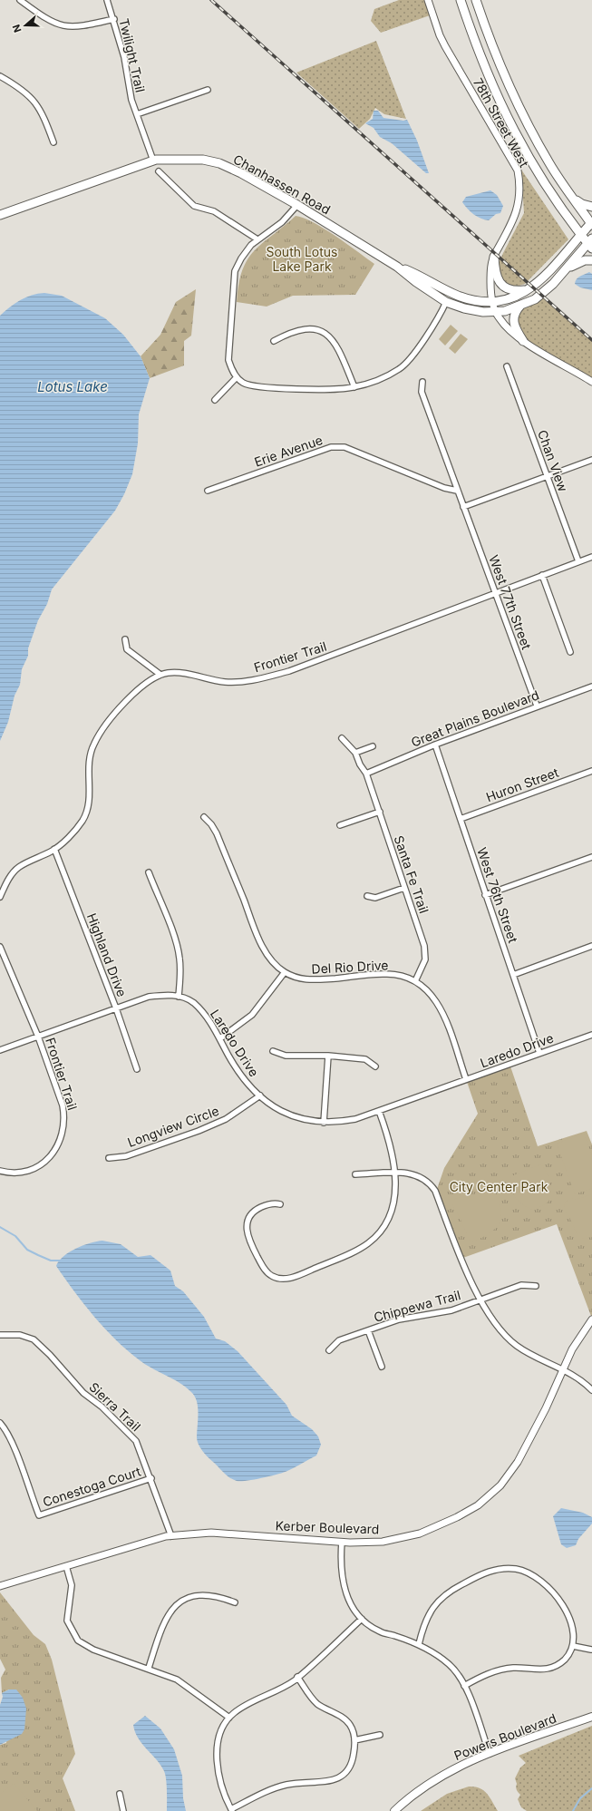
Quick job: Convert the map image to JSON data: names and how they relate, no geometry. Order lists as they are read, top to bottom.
{
  "streets": {
    "main road": ["Chanhassen Road", "Powers Boulevard"],
    "street": [
      "Twilight Trail",
      "78th Street West",
      "Erie Avenue",
      "Chan View",
      "West 77th Street",
      "Frontier Trail",
      "Great Plains Boulevard",
      "Huron Street",
      "Santa Fe Trail",
      "West 76th Street",
      "Highland Drive",
      "Del Rio Drive",
      "Laredo Drive",
      "Longview Circle",
      "Chippewa Trail",
      "Sierra Trail",
      "Conestoga Court",
      "Kerber Boulevard"
    ]
  },
  "crossings": [
    ["Twilight Trail", "Chanhassen Road"],
    ["78th Street West", "Chanhassen Road"],
    ["Erie Avenue", "West 77th Street"],
    ["Chan View", "Frontier Trail"],
    ["West 77th Street", "Frontier Trail"],
    ["West 77th Street", "Great Plains Boulevard"],
    ["Frontier Trail", "Laredo Drive"],
    ["Great Plains Boulevard", "Santa Fe Trail"],
    ["Great Plains Boulevard", "West 76th Street"],
    ["Huron Street", "West 76th Street"],
    ["Santa Fe Trail", "Del Rio Drive"],
    ["West 76th Street", "Laredo Drive"],
    ["Highland Drive", "Laredo Drive"],
    ["Del Rio Drive", "Laredo Drive"],
    ["Laredo Drive", "Longview Circle"],
    ["Sierra Trail", "Conestoga Court"],
    ["Sierra Trail", "Kerber Boulevard"]
  ],
  "water": ["Lotus Lake"],
  "parks": ["South Lotus Lake Park", "City Center Park"],
  "north": "left"
}
